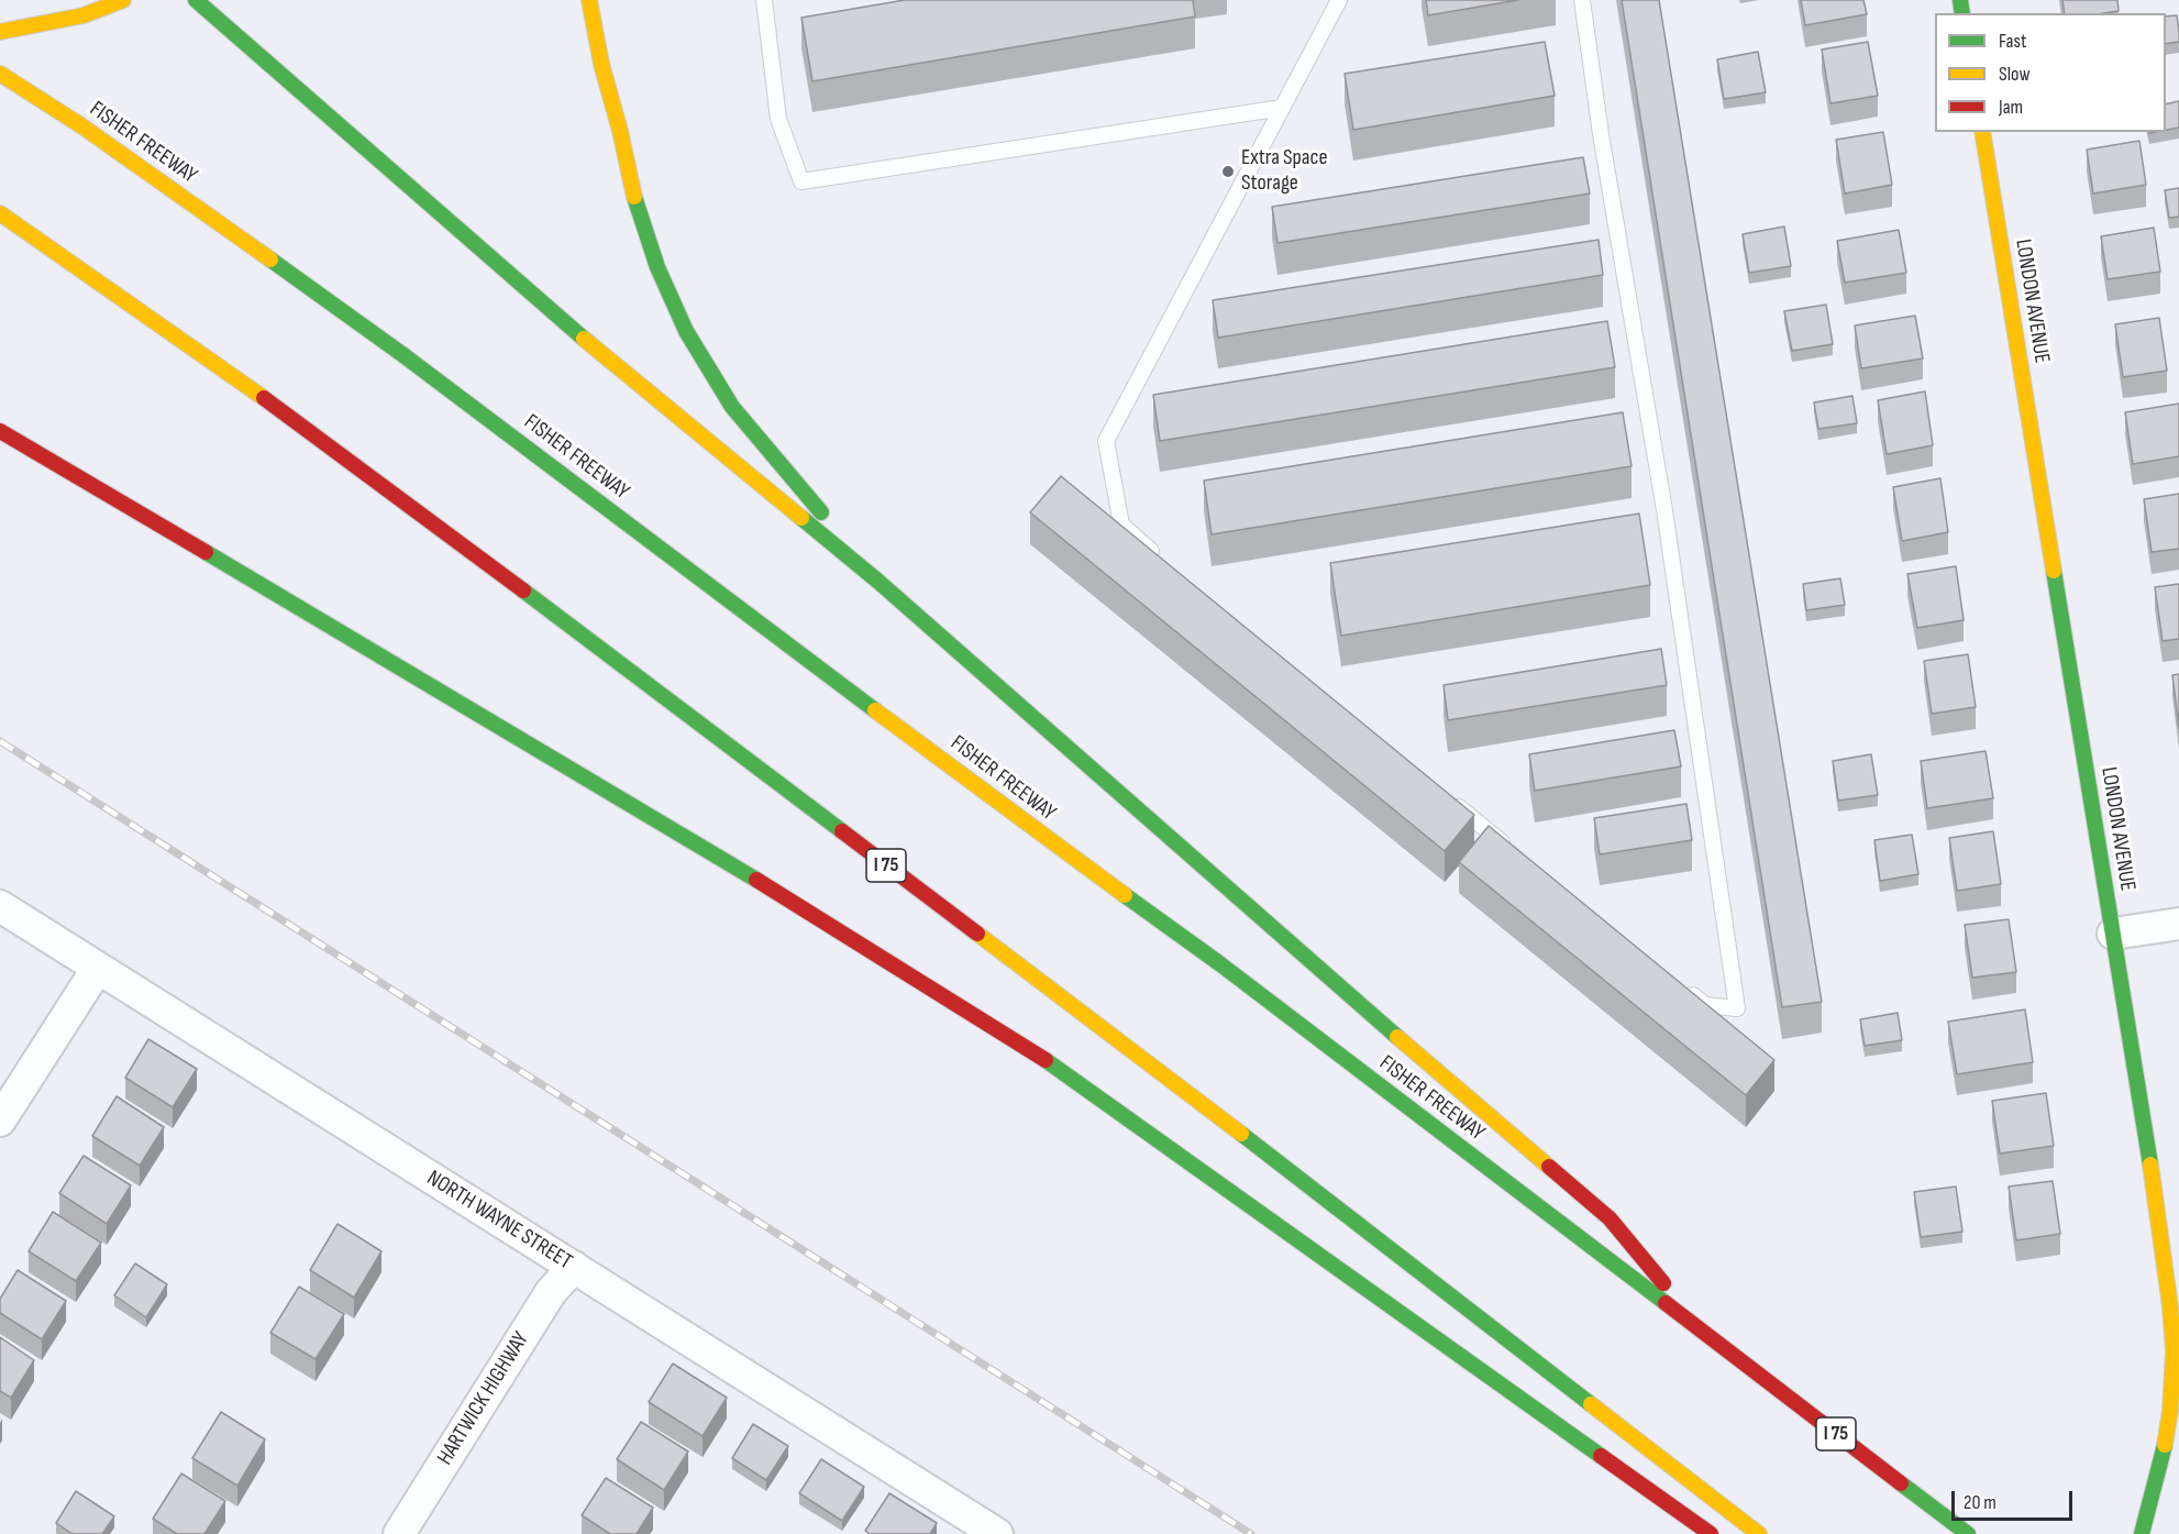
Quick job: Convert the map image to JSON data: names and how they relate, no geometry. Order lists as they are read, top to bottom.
{
  "streets": {
    "main road": ["FISHER FREEWAY", "LONDON AVENUE", "I 75"],
    "street": ["NORTH WAYNE STREET", "HARTWICK HIGHWAY"]
  },
  "crossings": [
    ["NORTH WAYNE STREET", "HARTWICK HIGHWAY"]
  ],
  "places": ["Extra Space Storage"],
  "legend": ["Fast", "Slow", "Jam"],
  "scale_bar": "20 m"
}
